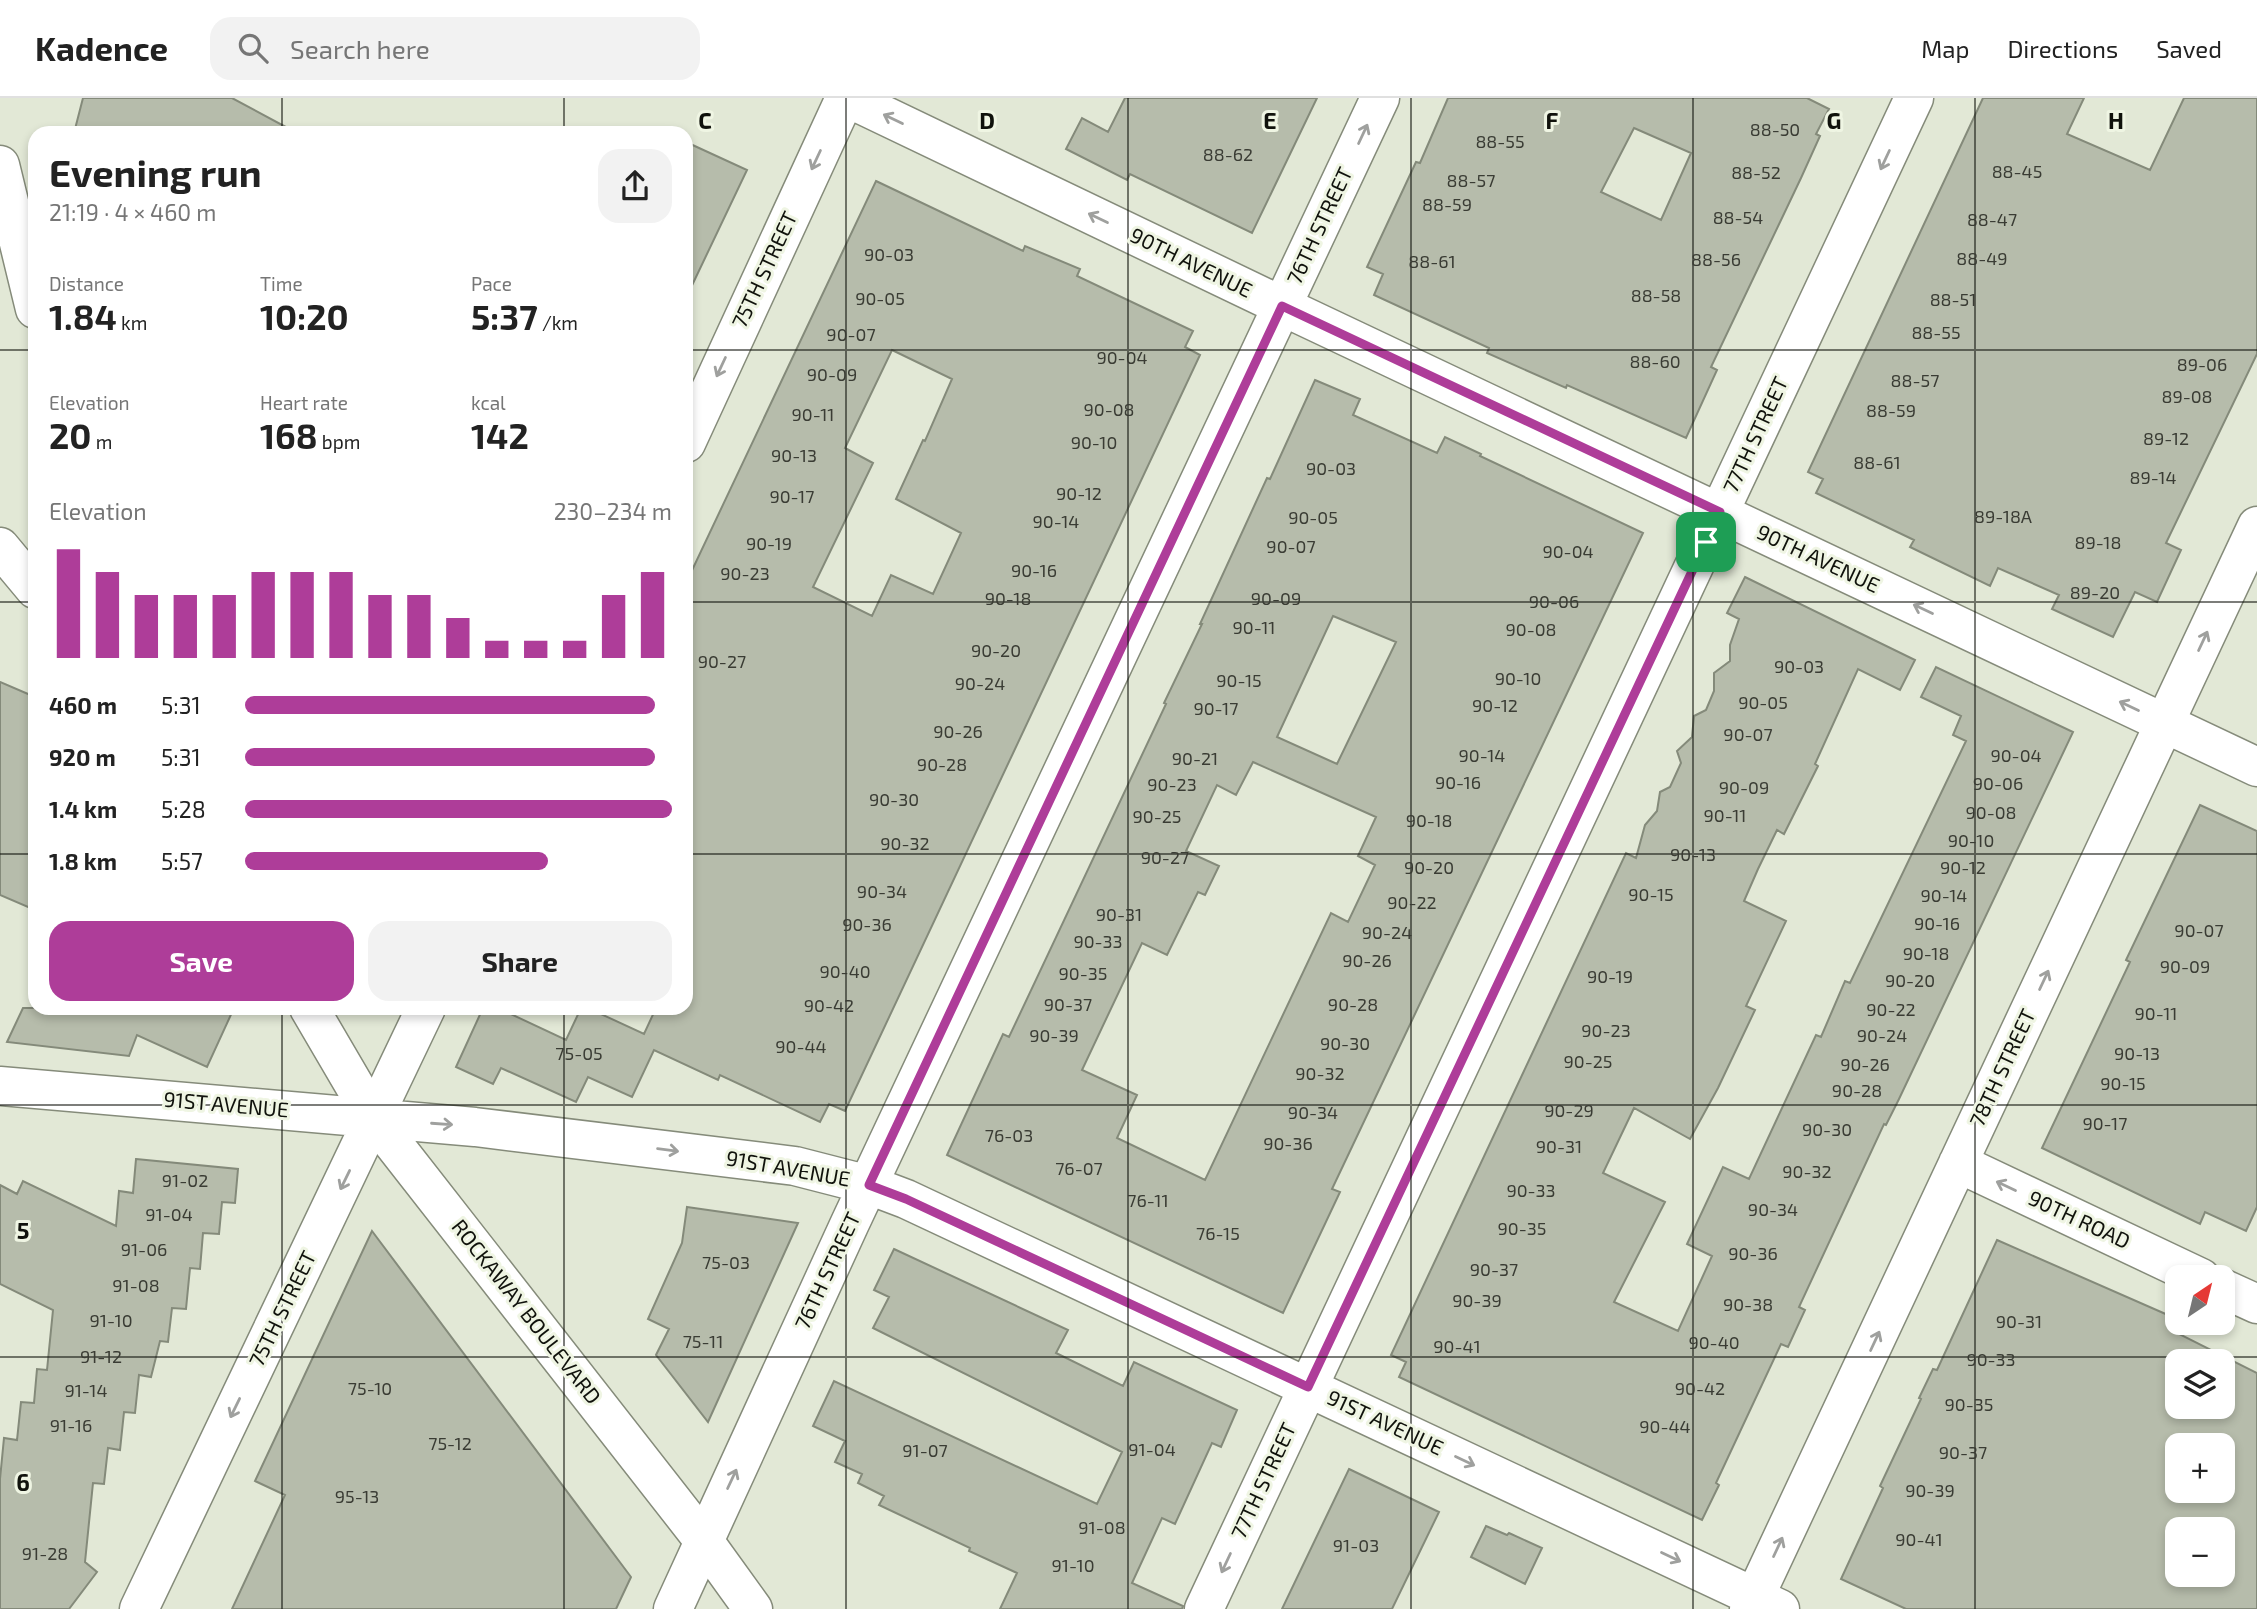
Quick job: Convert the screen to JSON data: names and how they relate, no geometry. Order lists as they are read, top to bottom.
{
  "streets": {
    "street": [
      "76TH STREET",
      "90TH AVENUE",
      "75TH STREET",
      "77TH STREET",
      "78TH STREET",
      "91ST AVENUE",
      "90TH ROAD",
      "ROCKAWAY BOULEVARD"
    ]
  },
  "crossings": [
    ["76TH STREET", "90TH AVENUE"],
    ["76TH STREET", "91ST AVENUE"],
    ["76TH STREET", "ROCKAWAY BOULEVARD"],
    ["90TH AVENUE", "75TH STREET"],
    ["90TH AVENUE", "77TH STREET"],
    ["90TH AVENUE", "78TH STREET"],
    ["75TH STREET", "91ST AVENUE"],
    ["75TH STREET", "ROCKAWAY BOULEVARD"],
    ["77TH STREET", "91ST AVENUE"],
    ["78TH STREET", "91ST AVENUE"],
    ["78TH STREET", "90TH ROAD"],
    ["91ST AVENUE", "ROCKAWAY BOULEVARD"]
  ],
  "one_way": [
    "76TH STREET",
    "90TH AVENUE",
    "75TH STREET",
    "77TH STREET",
    "78TH STREET",
    "91ST AVENUE",
    "90TH ROAD"
  ],
  "house_numbers": [
    "88-50",
    "88-55",
    "88-62",
    "88-45",
    "88-52",
    "88-57",
    "88-59",
    "88-54",
    "88-47",
    "90-03",
    "88-49",
    "88-56",
    "88-61",
    "88-58",
    "90-05",
    "88-51",
    "88-55",
    "90-07",
    "90-04",
    "88-60",
    "89-06",
    "90-09",
    "88-57",
    "89-08",
    "90-08",
    "88-59",
    "90-11",
    "89-12",
    "90-10",
    "90-13",
    "88-61",
    "90-03",
    "89-14",
    "90-12",
    "90-17",
    "89-18A",
    "90-05",
    "90-14",
    "89-18",
    "90-19",
    "90-07",
    "90-04",
    "90-16",
    "90-23",
    "89-20",
    "90-18",
    "90-09",
    "90-06",
    "90-11",
    "90-08",
    "90-20",
    "90-27",
    "90-03",
    "90-10",
    "90-15",
    "90-24",
    "90-05",
    "90-12",
    "90-17",
    "90-26",
    "90-07",
    "90-14",
    "90-04",
    "90-21",
    "90-28",
    "90-16",
    "90-06",
    "90-23",
    "90-09",
    "90-30",
    "90-08",
    "90-11",
    "90-25",
    "90-18",
    "90-10",
    "90-32",
    "90-13",
    "90-27",
    "90-20",
    "90-12",
    "90-34",
    "90-15",
    "90-14",
    "90-22",
    "90-31",
    "90-16",
    "90-36",
    "90-07",
    "90-24",
    "90-33",
    "90-18",
    "90-26",
    "90-09",
    "90-40",
    "90-35",
    "90-19",
    "90-20",
    "90-37",
    "90-28",
    "90-42",
    "90-22",
    "90-11",
    "90-23",
    "90-39",
    "90-24",
    "90-30",
    "90-44",
    "75-05",
    "90-13",
    "90-25",
    "90-26",
    "90-32",
    "90-15",
    "90-28",
    "90-29",
    "90-34",
    "90-17",
    "90-30",
    "76-03",
    "90-36",
    "90-31",
    "76-07",
    "90-32",
    "91-02",
    "90-33",
    "76-11",
    "90-34",
    "91-04",
    "90-35",
    "76-15",
    "91-06",
    "90-36",
    "75-03",
    "90-37",
    "91-08",
    "90-39",
    "90-38",
    "91-10",
    "90-31",
    "75-11",
    "90-40",
    "90-41",
    "91-12",
    "90-33",
    "75-10",
    "90-42",
    "91-14",
    "90-35",
    "91-16",
    "90-44",
    "75-12",
    "91-04",
    "91-07",
    "90-37",
    "90-39",
    "95-13",
    "91-08",
    "90-41",
    "91-03",
    "91-28",
    "91-10"
  ],
  "north": "top right",
  "page": {
    "header": "Kadence",
    "search": "Search here",
    "nav": ["Map", "Directions", "Saved"],
    "heading": ["Evening run", "21:19 · 4 × 460 m"],
    "stats": [
      ["Distance", "1.84 km"],
      ["Time", "10:20"],
      ["Pace", "5:37 /km"],
      ["Elevation", "20 m"],
      ["Heart rate", "168 bpm"],
      ["kcal", "142"]
    ],
    "chart": ["Elevation", "230–234 m"],
    "list": [
      {
        "name": "460 m",
        "note": "5:31"
      },
      {
        "name": "920 m",
        "note": "5:31"
      },
      {
        "name": "1.4 km",
        "note": "5:28"
      },
      {
        "name": "1.8 km",
        "note": "5:57"
      }
    ],
    "buttons": ["Save", "Share"],
    "map_buttons": ["+", "−"]
  },
  "grid": {
    "columns": [
      "C",
      "D",
      "E",
      "F",
      "G",
      "H"
    ],
    "rows": ["5", "6"]
  }
}
